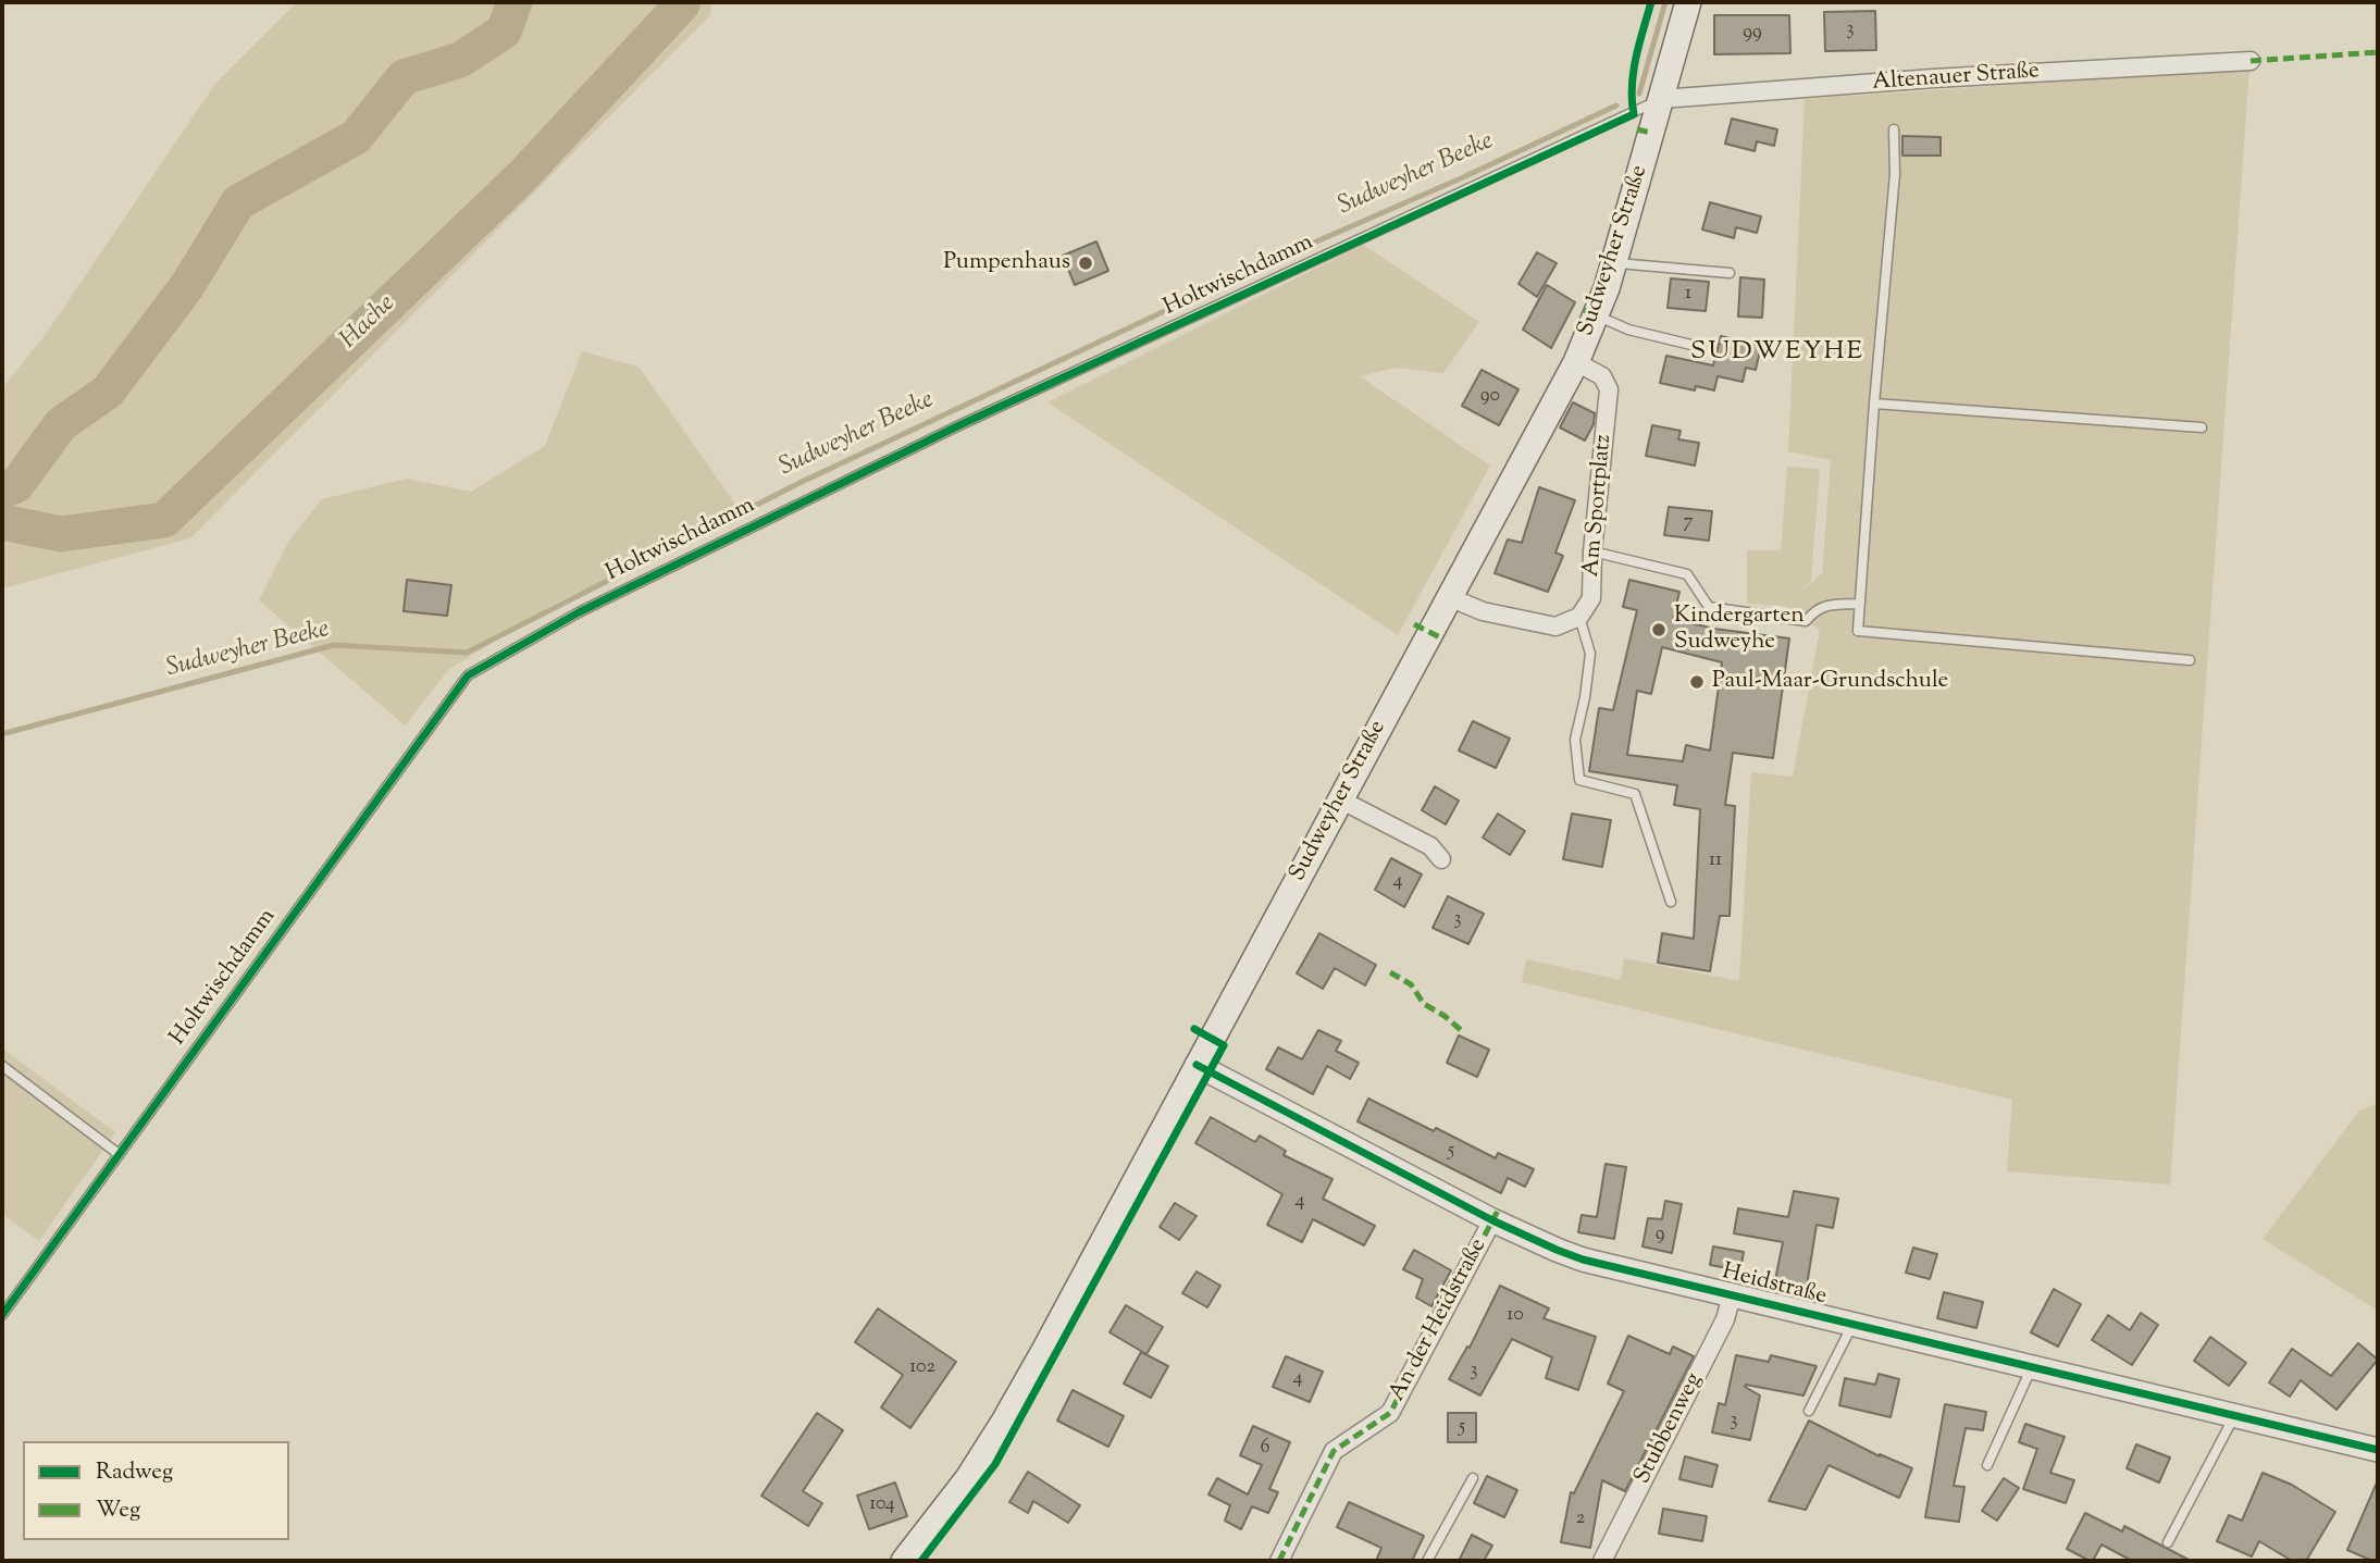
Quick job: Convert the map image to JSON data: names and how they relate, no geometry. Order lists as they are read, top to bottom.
{
  "streets": {
    "main road": ["Sudweyher Straße"],
    "street": [
      "Altenauer Straße",
      "Am Sportplatz",
      "Heidstraße",
      "An der Heidstraße",
      "Stubbenweg"
    ],
    "lane": ["Holtwischdamm"]
  },
  "crossings": [
    ["Altenauer Straße", "Sudweyher Straße"],
    ["Altenauer Straße", "Holtwischdamm"],
    ["Sudweyher Straße", "Holtwischdamm"],
    ["Sudweyher Straße", "Am Sportplatz"],
    ["Sudweyher Straße", "Heidstraße"],
    ["Heidstraße", "An der Heidstraße"],
    ["Heidstraße", "Stubbenweg"]
  ],
  "districts": ["SUDWEYHE"],
  "water": ["Sudweyher Beeke", "Hache"],
  "places": ["Pumpenhaus", "Kindergarten Sudweyhe", "Paul-Maar-Grundschule"],
  "house_numbers": [
    "3",
    "99",
    "1",
    "90",
    "7",
    "11",
    "4",
    "3",
    "5",
    "4",
    "9",
    "10",
    "102",
    "3",
    "4",
    "3",
    "5",
    "6",
    "104",
    "2"
  ],
  "legend": ["Radweg", "Weg"]
}
